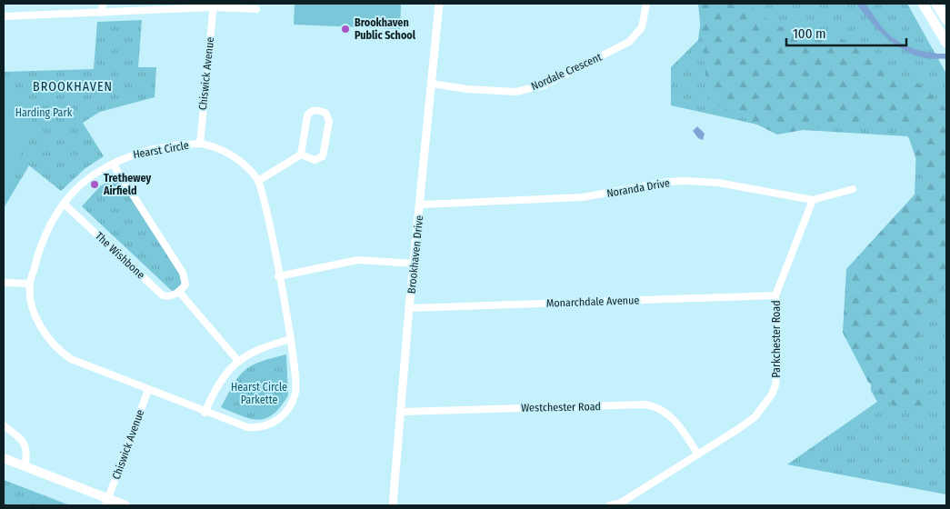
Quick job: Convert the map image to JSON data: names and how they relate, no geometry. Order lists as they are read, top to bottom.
{
  "streets": {
    "street": [
      "Nordale Crescent",
      "Chiswick Avenue",
      "Hearst Circle",
      "Noranda Drive",
      "Brookhaven Drive",
      "The Wishbone",
      "Monarchdale Avenue",
      "Parkchester Road",
      "Westchester Road"
    ]
  },
  "crossings": [
    ["Nordale Crescent", "Brookhaven Drive"],
    ["Chiswick Avenue", "Hearst Circle"],
    ["Hearst Circle", "The Wishbone"],
    ["Noranda Drive", "Brookhaven Drive"],
    ["Noranda Drive", "Parkchester Road"],
    ["Brookhaven Drive", "Monarchdale Avenue"],
    ["Brookhaven Drive", "Westchester Road"],
    ["Monarchdale Avenue", "Parkchester Road"],
    ["Parkchester Road", "Westchester Road"]
  ],
  "districts": ["BROOKHAVEN"],
  "parks": ["Harding Park", "Hearst Circle Parkette"],
  "places": ["Brookhaven Public School", "Trethewey Airfield"],
  "scale_bar": "100 m"
}
